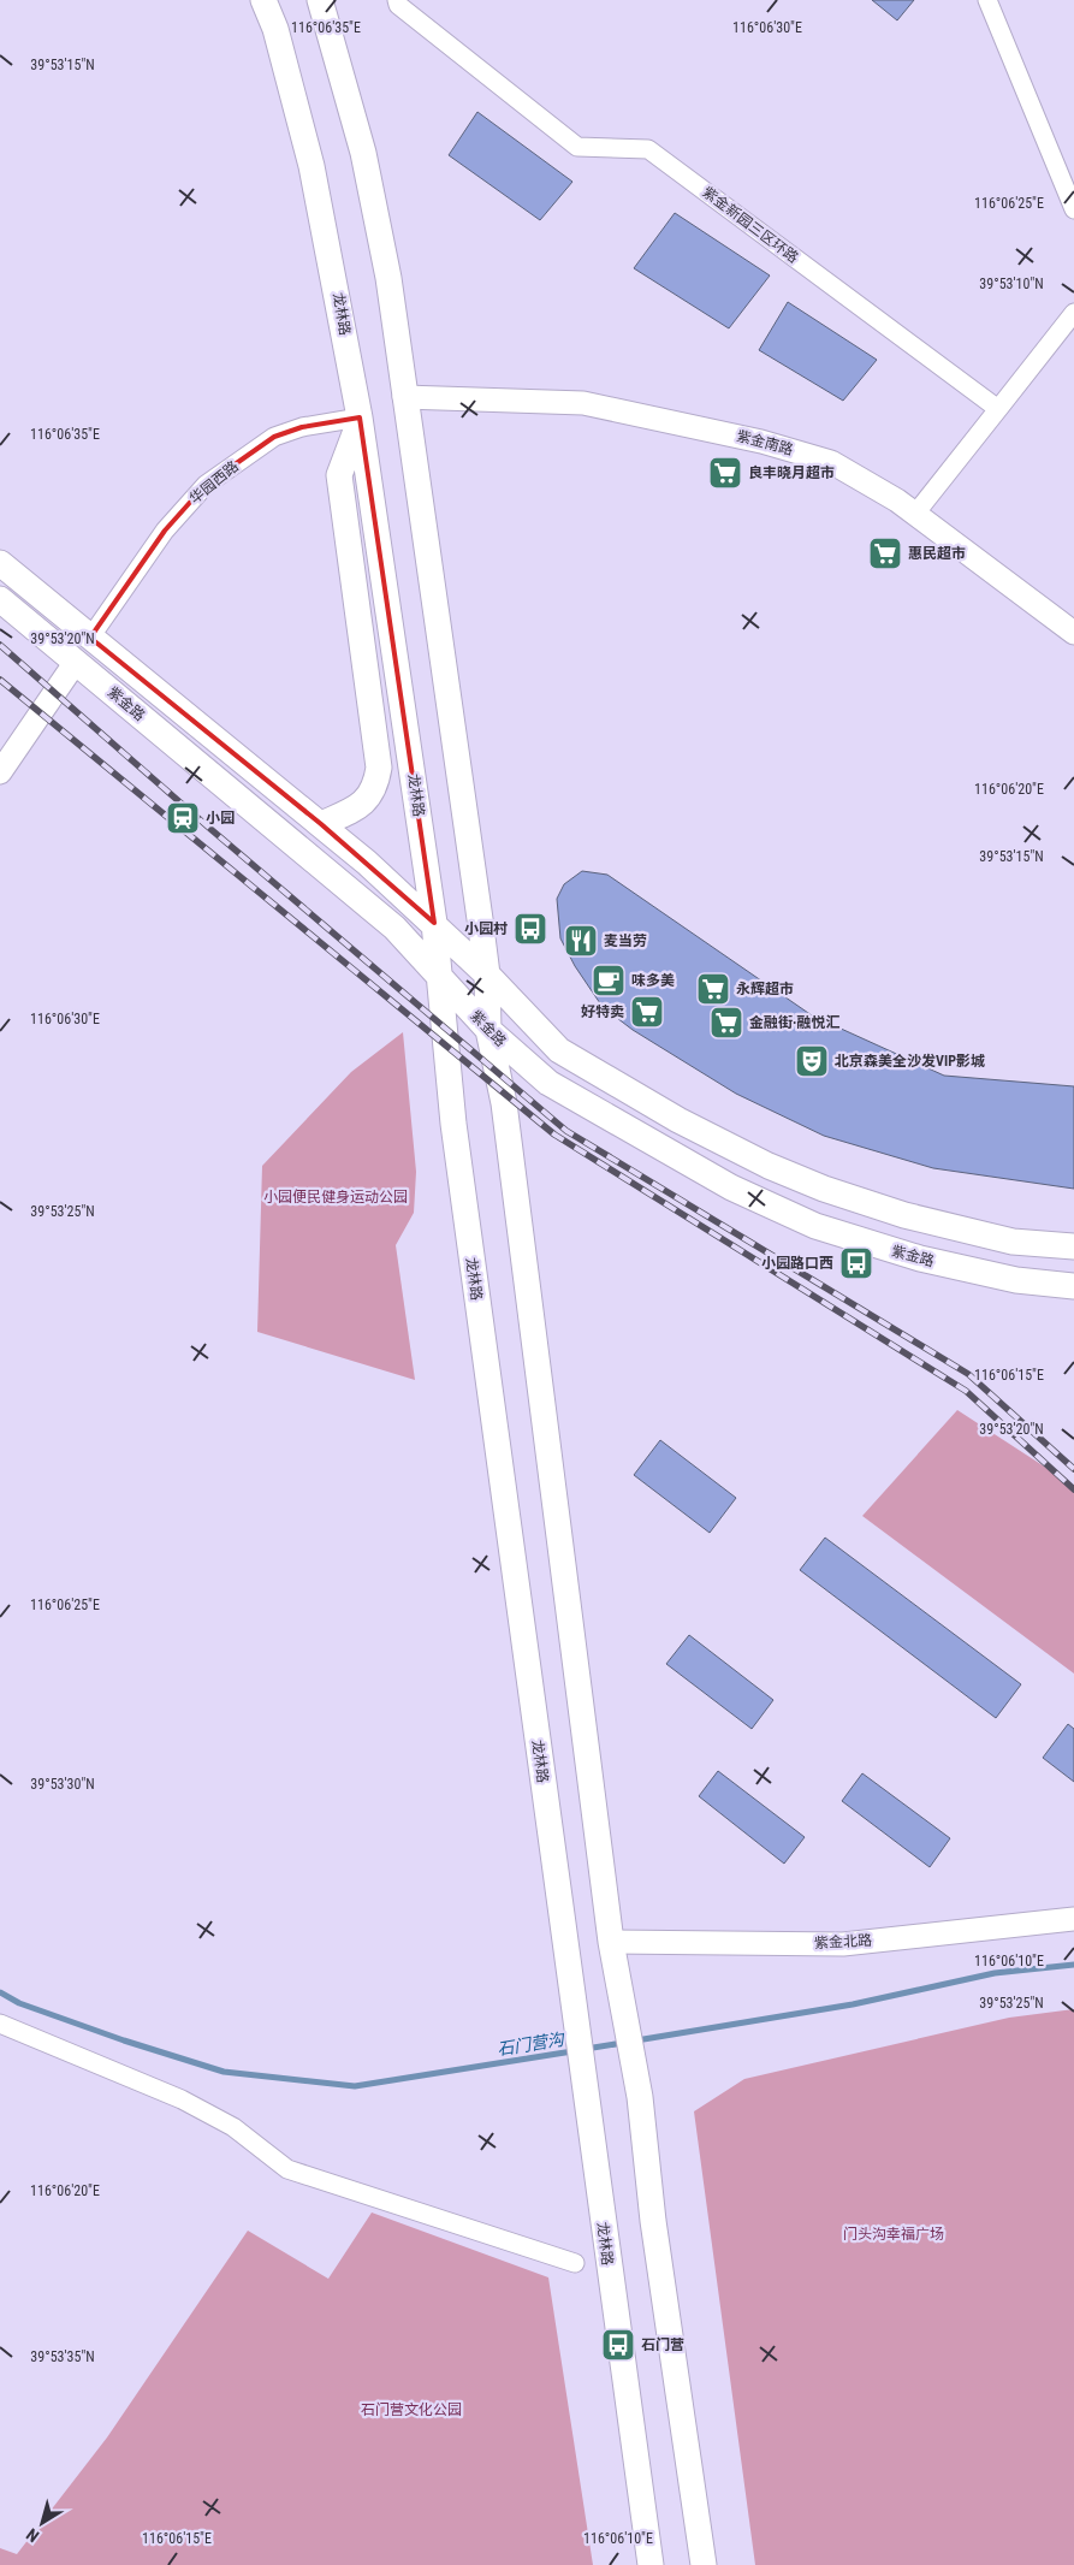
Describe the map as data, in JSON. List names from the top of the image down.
{
  "streets": {
    "main road": ["龙林路", "紫金路"],
    "street": [
      "紫金新园三区环路",
      "紫金南路",
      "华园西路",
      "紫金北路"
    ]
  },
  "crossings": [
    ["龙林路", "华园西路"],
    ["龙林路", "紫金路"],
    ["华园西路", "紫金路"]
  ],
  "water": ["石门营沟"],
  "parks": ["小园便民健身运动公园", "门头沟幸福广场", "石门营文化公园"],
  "places": {
    "supermarket": [
      "良丰晓月超市",
      "惠民超市",
      "永辉超市",
      "好特卖",
      "金融街·融悦汇"
    ],
    "station": ["小园"],
    "bus stop": ["小园村", "小园路口西", "石门营"],
    "restaurant": ["麦当劳"],
    "cafe": ["味多美"],
    "theatre": ["北京森美全沙发VIP影城"]
  },
  "north": "bottom left",
  "coordinates": [
    "116°06'35\"E",
    "116°06'30\"E",
    "39°53'15\"N",
    "116°06'25\"E",
    "39°53'10\"N",
    "39°53'20\"N",
    "116°06'20\"E",
    "39°53'25\"N",
    "116°06'15\"E",
    "39°53'30\"N",
    "116°06'10\"E",
    "39°53'35\"N"
  ]
}
